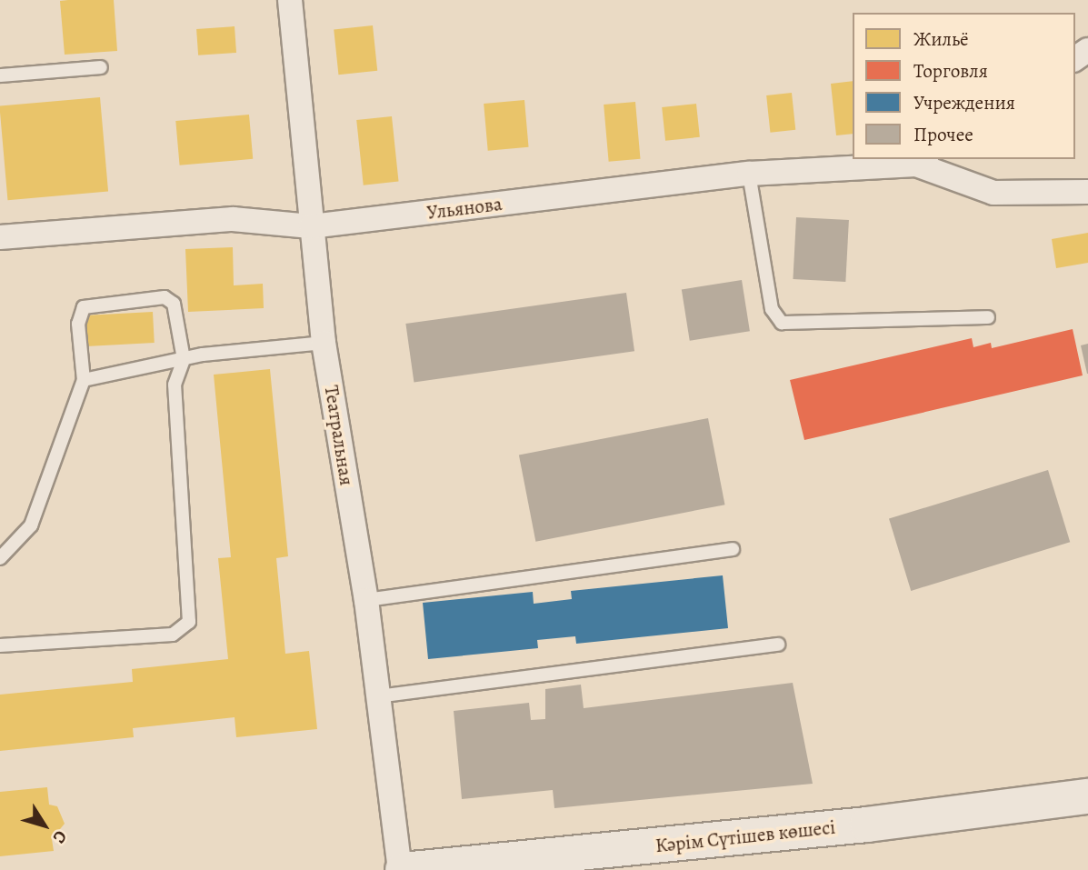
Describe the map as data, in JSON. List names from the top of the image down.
{
  "streets": {
    "main road": ["Кәрім Сүтішев көшесі"],
    "street": ["Ульянова", "Театральная"]
  },
  "crossings": [
    ["Ульянова", "Театральная"],
    ["Театральная", "Кәрім Сүтішев көшесі"]
  ],
  "legend": [
    "Жильё",
    "Торговля",
    "Учреждения",
    "Прочее"
  ],
  "north": "bottom right"
}
